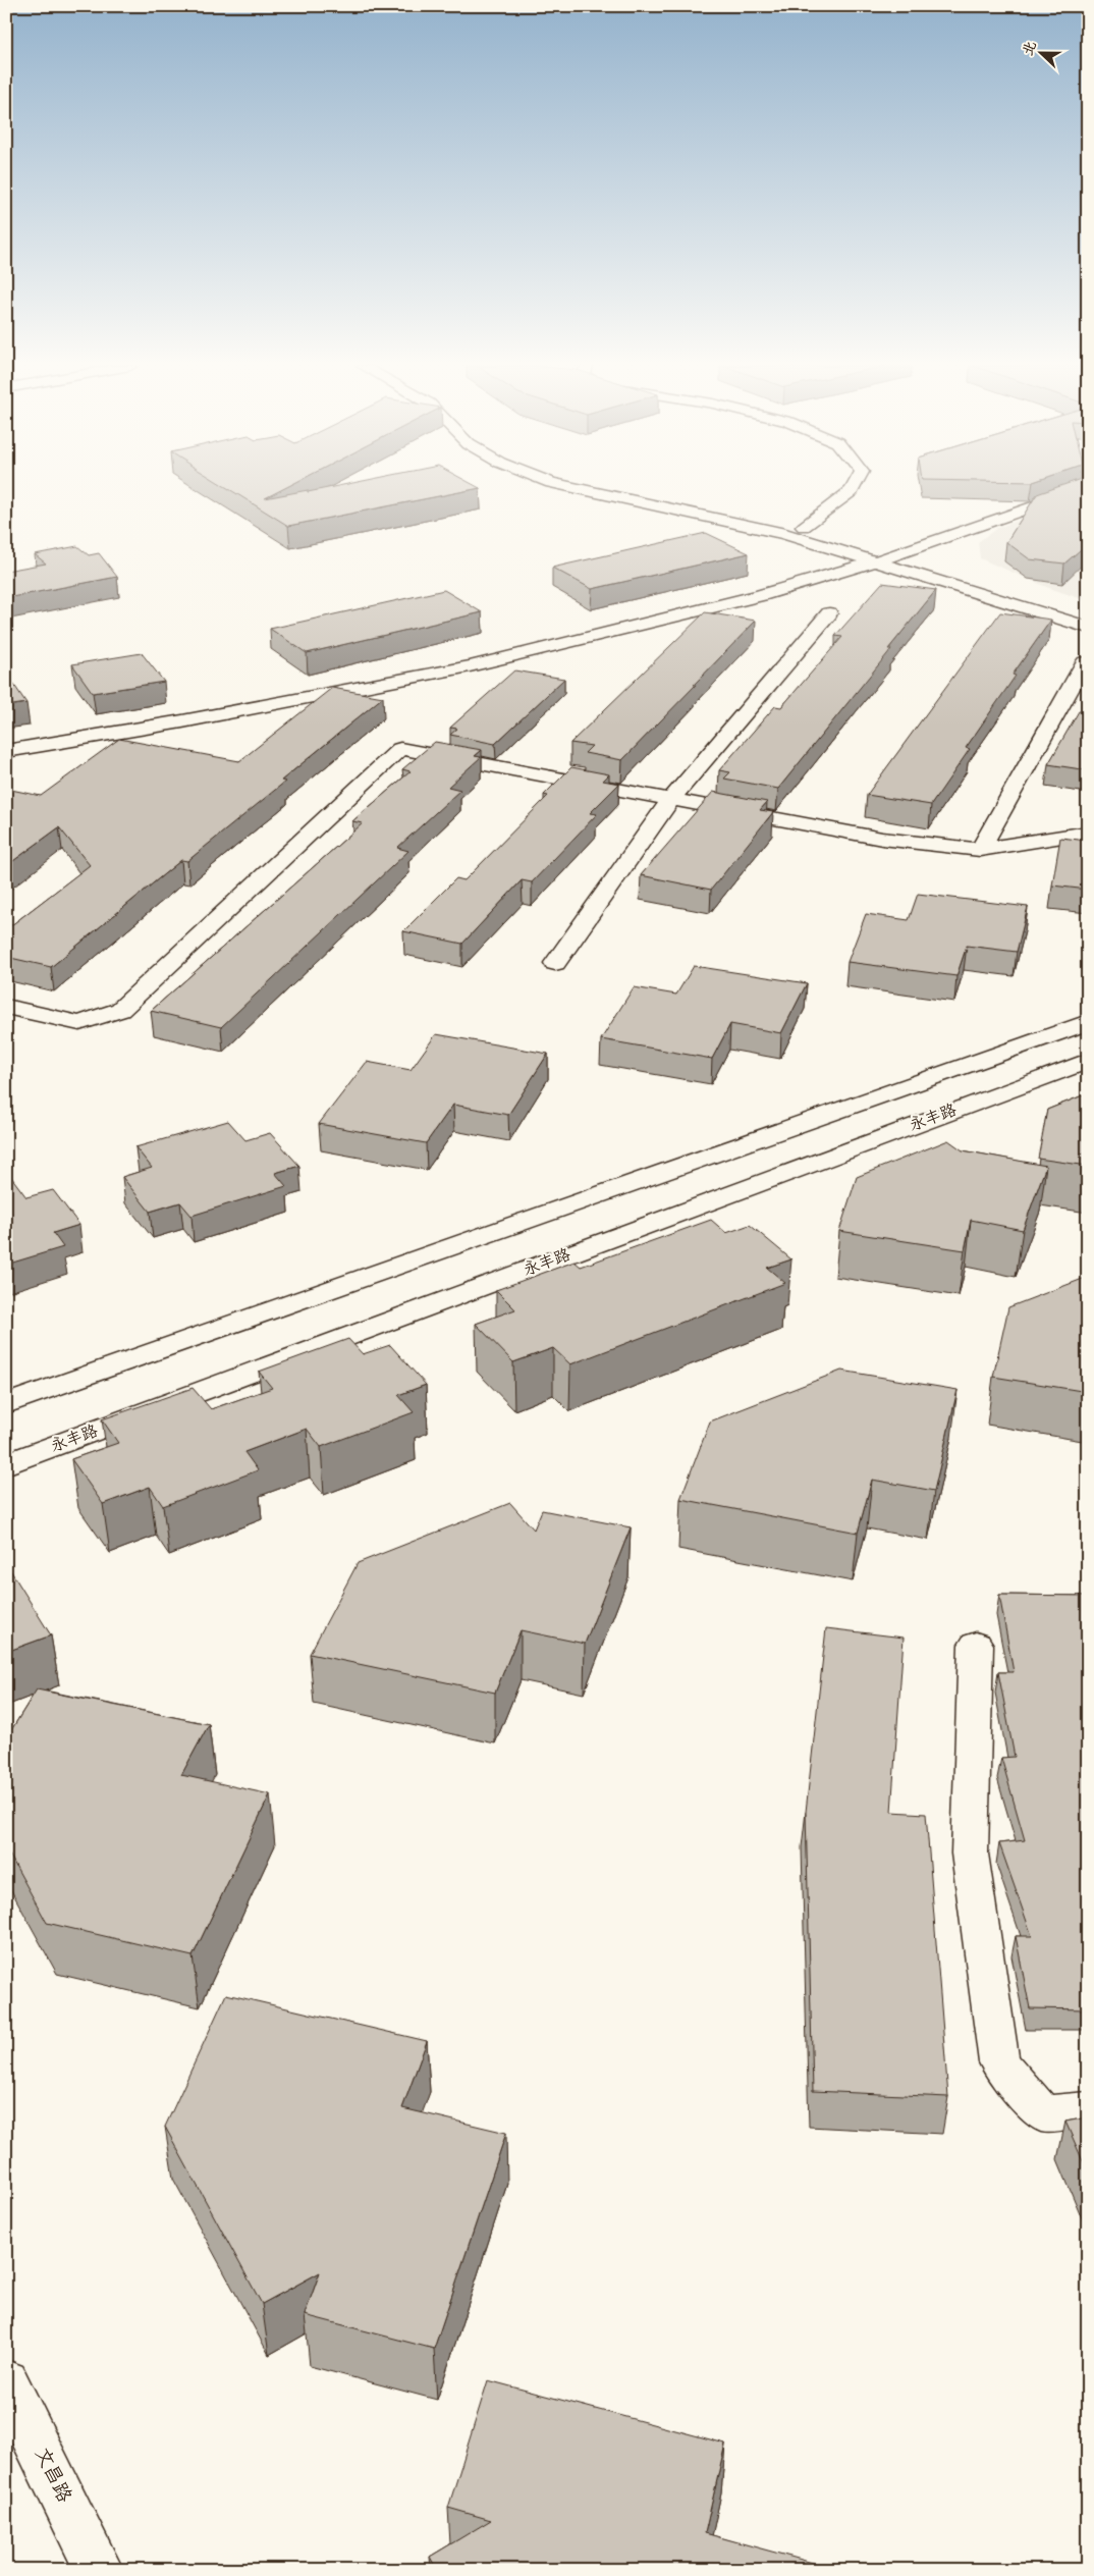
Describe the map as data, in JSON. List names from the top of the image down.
{
  "streets": {
    "street": ["永丰路", "文昌路"]
  },
  "north": "left"
}
